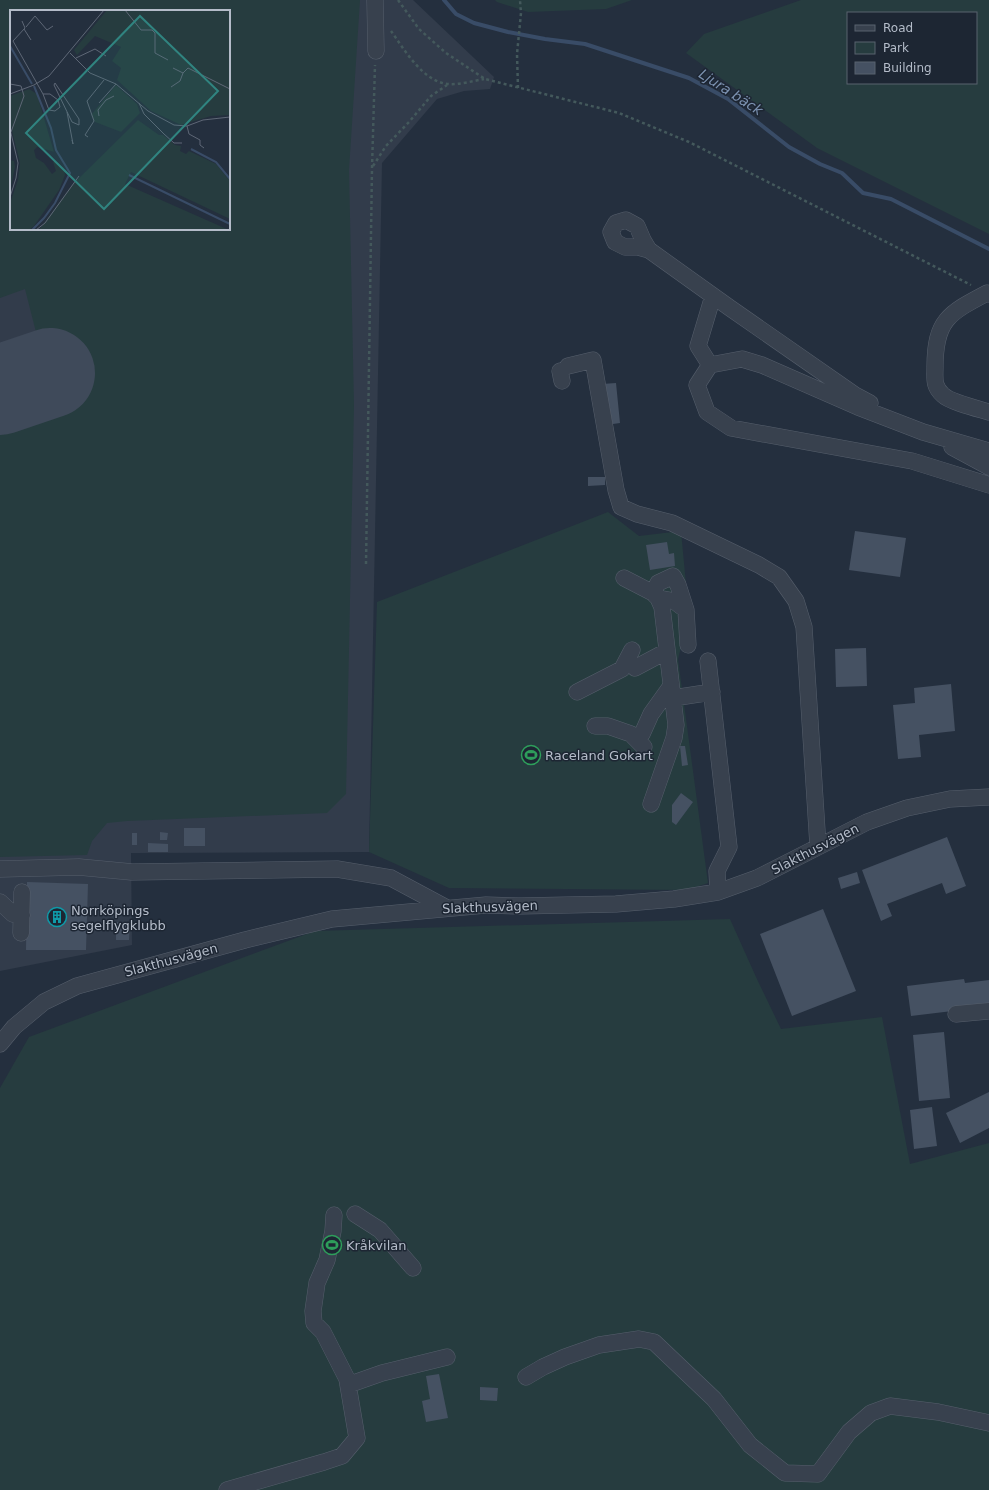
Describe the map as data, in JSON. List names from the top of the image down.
{
  "streets": {
    "street": ["Slakthusvägen"]
  },
  "water": ["Ljura bäck"],
  "places": {
    "sports": ["Raceland Gokart", "Kråkvilan"],
    "building": ["Norrköpings segelflygklubb"]
  },
  "legend": ["Road", "Park", "Building"]
}
